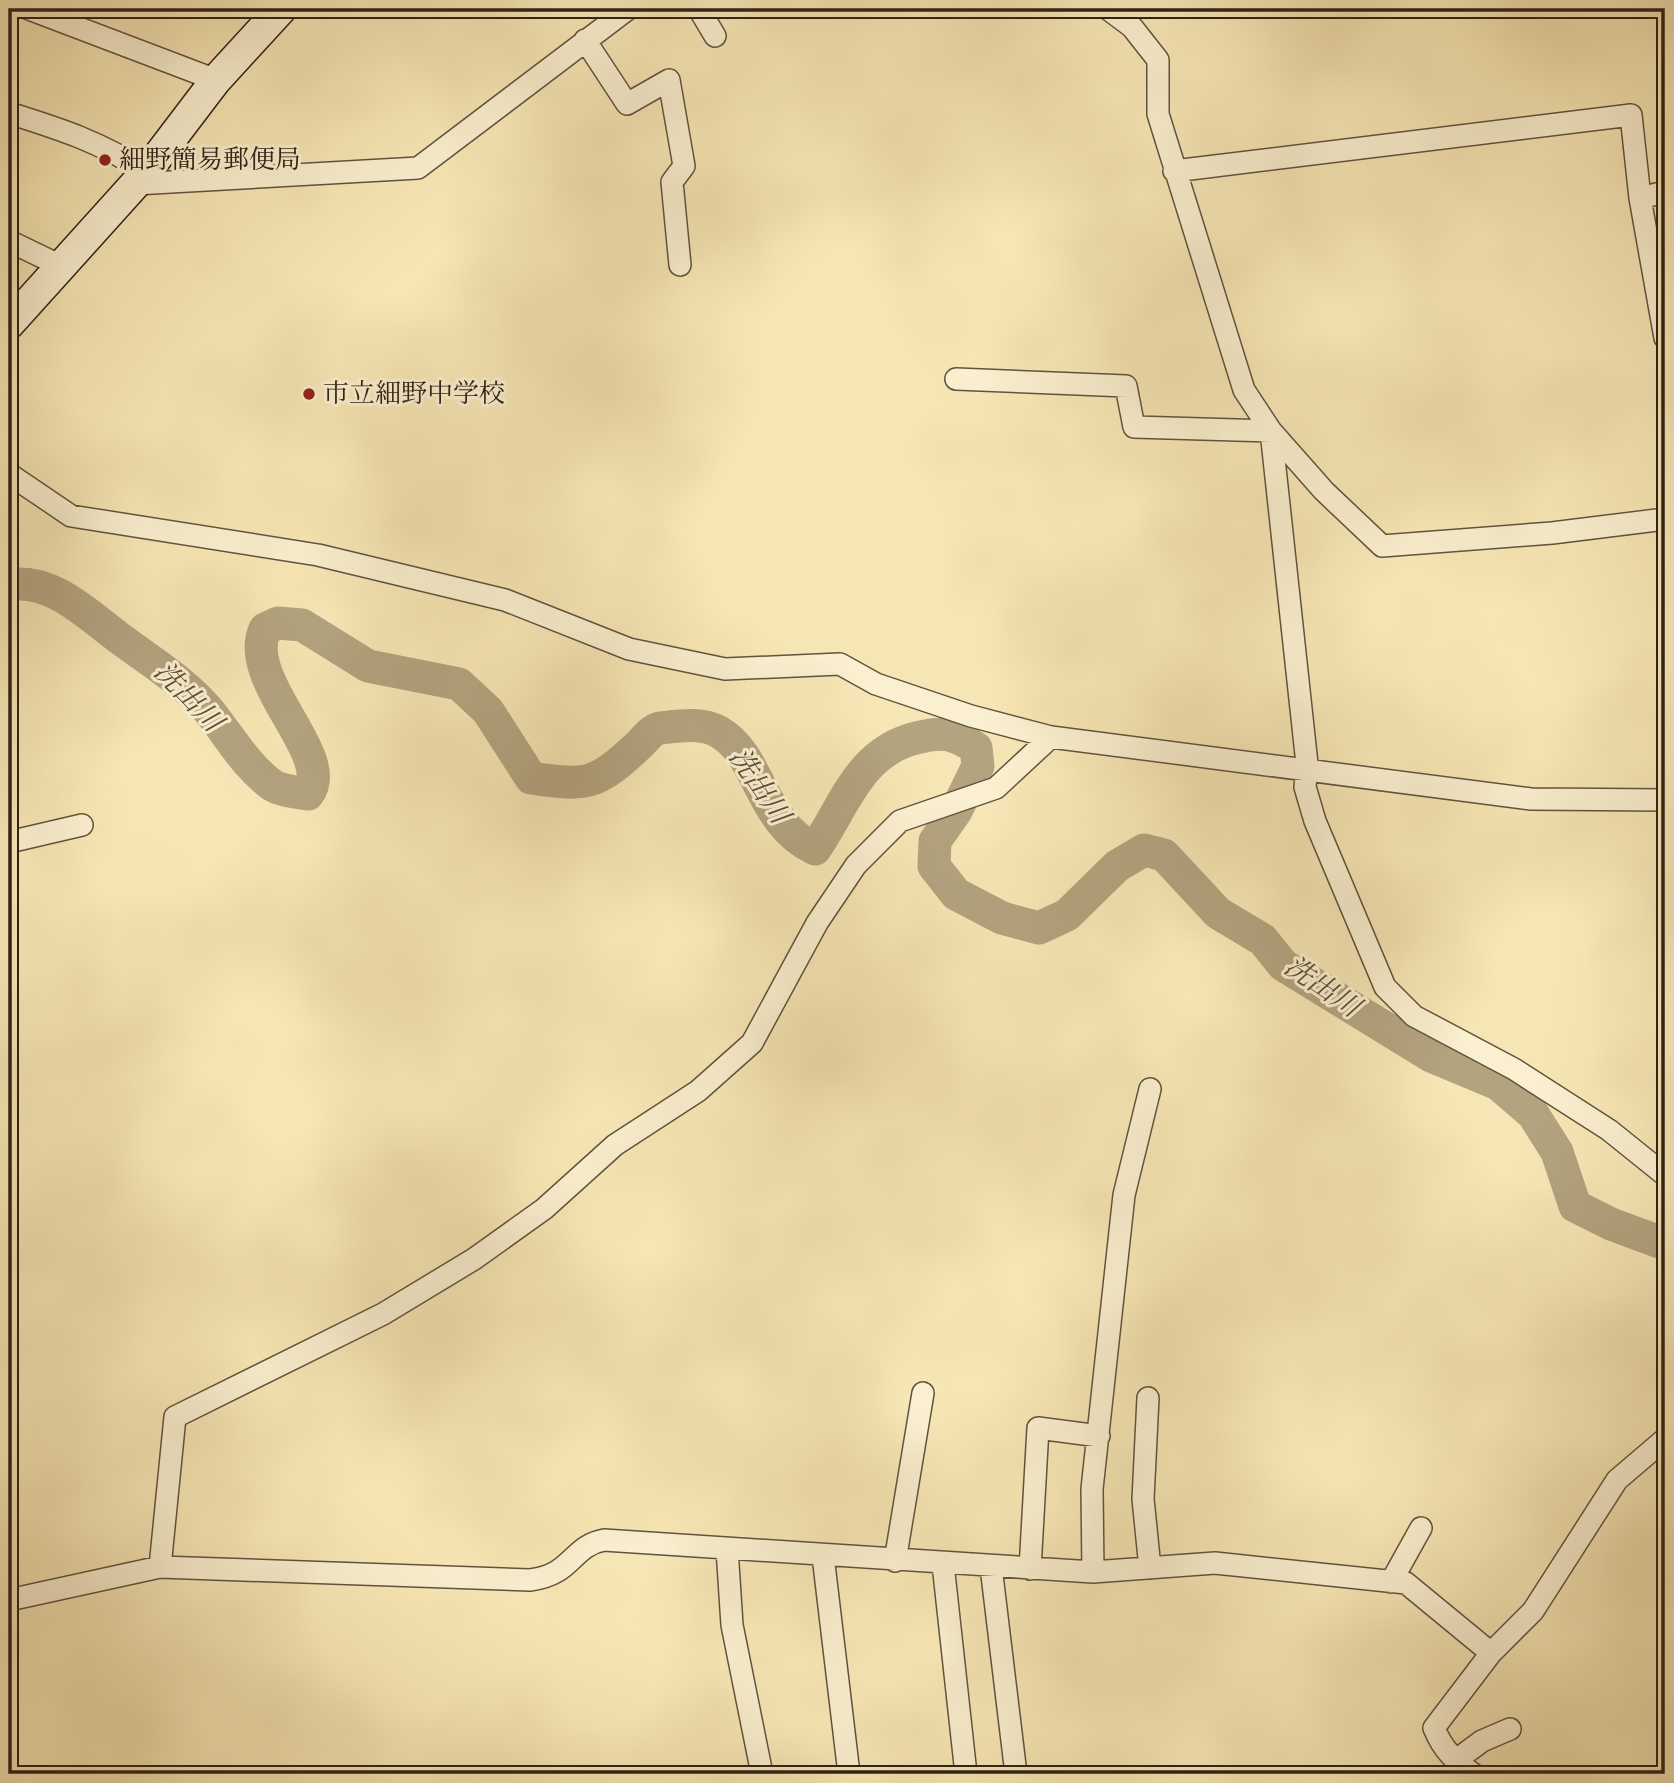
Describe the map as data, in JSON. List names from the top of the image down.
{
  "water": ["洗出川"],
  "places": ["細野簡易郵便局", "市立細野中学校"]
}
